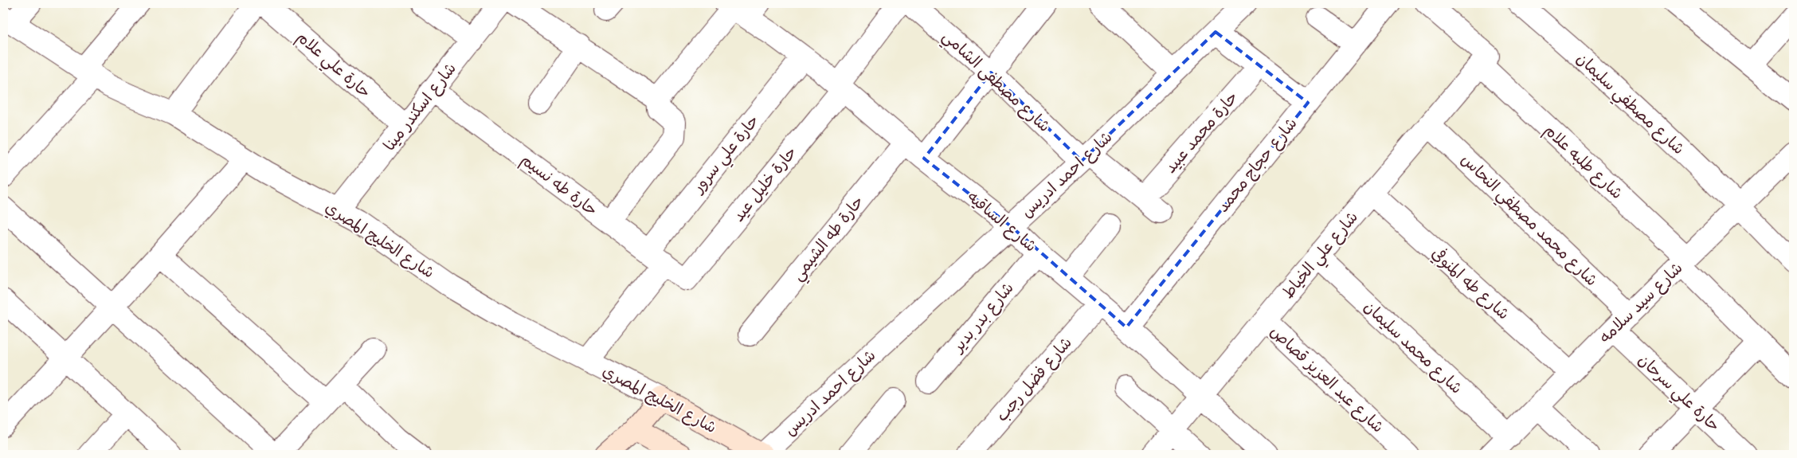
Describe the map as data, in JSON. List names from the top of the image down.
{
  "streets": {
    "main road": ["شارع الخليج المصري"],
    "street": [
      "حارة علي علام",
      "شارع مصطفى الشامي",
      "شارع مصطفي سليمان",
      "شارع اسكندر مينا",
      "حارة محمد عبيد",
      "حارة علي سرور",
      "شارع طلبه علام",
      "شارع حجاج محمد",
      "شارع احمد ادريس",
      "حارة خليل عيد",
      "حارة طه نسيم",
      "شارع محمد مصطفي النحاس",
      "شارع الساقيه",
      "حارة طه الشيمي",
      "شارع علي الخياط",
      "شارع طه المنوفي",
      "شارع سيد سلامه",
      "شارع بدر بدير",
      "شارع محمد سليمان",
      "شارع فضل رجب",
      "شارع عبد العزيز قصاص",
      "حارة علي سرحان"
    ]
  },
  "crossings": [
    ["حارة علي علام", "شارع اسكندر مينا"],
    ["شارع مصطفى الشامي", "حارة محمد عبيد"],
    ["شارع مصطفى الشامي", "شارع احمد ادريس"],
    ["شارع مصطفي سليمان", "شارع سيد سلامه"],
    ["شارع اسكندر مينا", "حارة طه نسيم"],
    ["شارع اسكندر مينا", "شارع الخليج المصري"],
    ["حارة علي سرور", "حارة طه نسيم"],
    ["حارة علي سرور", "شارع الساقيه"],
    ["حارة علي سرور", "شارع الخليج المصري"],
    ["شارع طلبه علام", "شارع علي الخياط"],
    ["شارع طلبه علام", "شارع سيد سلامه"],
    ["شارع حجاج محمد", "شارع الساقيه"],
    ["شارع احمد ادريس", "شارع الساقيه"],
    ["شارع احمد ادريس", "شارع الخليج المصري"],
    ["حارة خليل عيد", "حارة طه نسيم"],
    ["حارة خليل عيد", "شارع الساقيه"],
    ["شارع محمد مصطفي النحاس", "شارع علي الخياط"],
    ["شارع محمد مصطفي النحاس", "شارع سيد سلامه"],
    ["شارع الساقيه", "حارة طه الشيمي"],
    ["شارع الساقيه", "شارع علي الخياط"],
    ["شارع الساقيه", "شارع بدر بدير"],
    ["شارع الساقيه", "شارع فضل رجب"],
    ["شارع علي الخياط", "شارع طه المنوفي"],
    ["شارع علي الخياط", "شارع محمد سليمان"],
    ["شارع علي الخياط", "شارع عبد العزيز قصاص"],
    ["شارع طه المنوفي", "شارع سيد سلامه"],
    ["شارع سيد سلامه", "شارع محمد سليمان"],
    ["شارع سيد سلامه", "حارة علي سرحان"]
  ]
}
